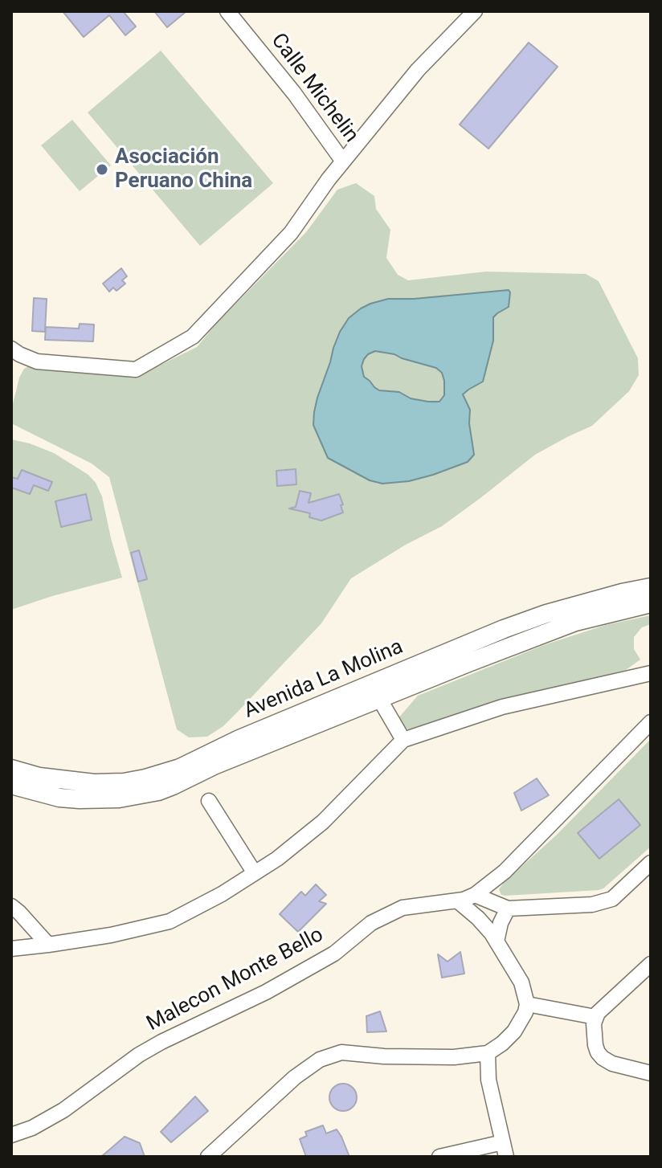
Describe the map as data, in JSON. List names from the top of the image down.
{
  "streets": {
    "main road": ["Avenida La Molina"],
    "street": ["Calle Michelin", "Malecon Monte Bello"]
  },
  "places": ["Asociación Peruano China"]
}
